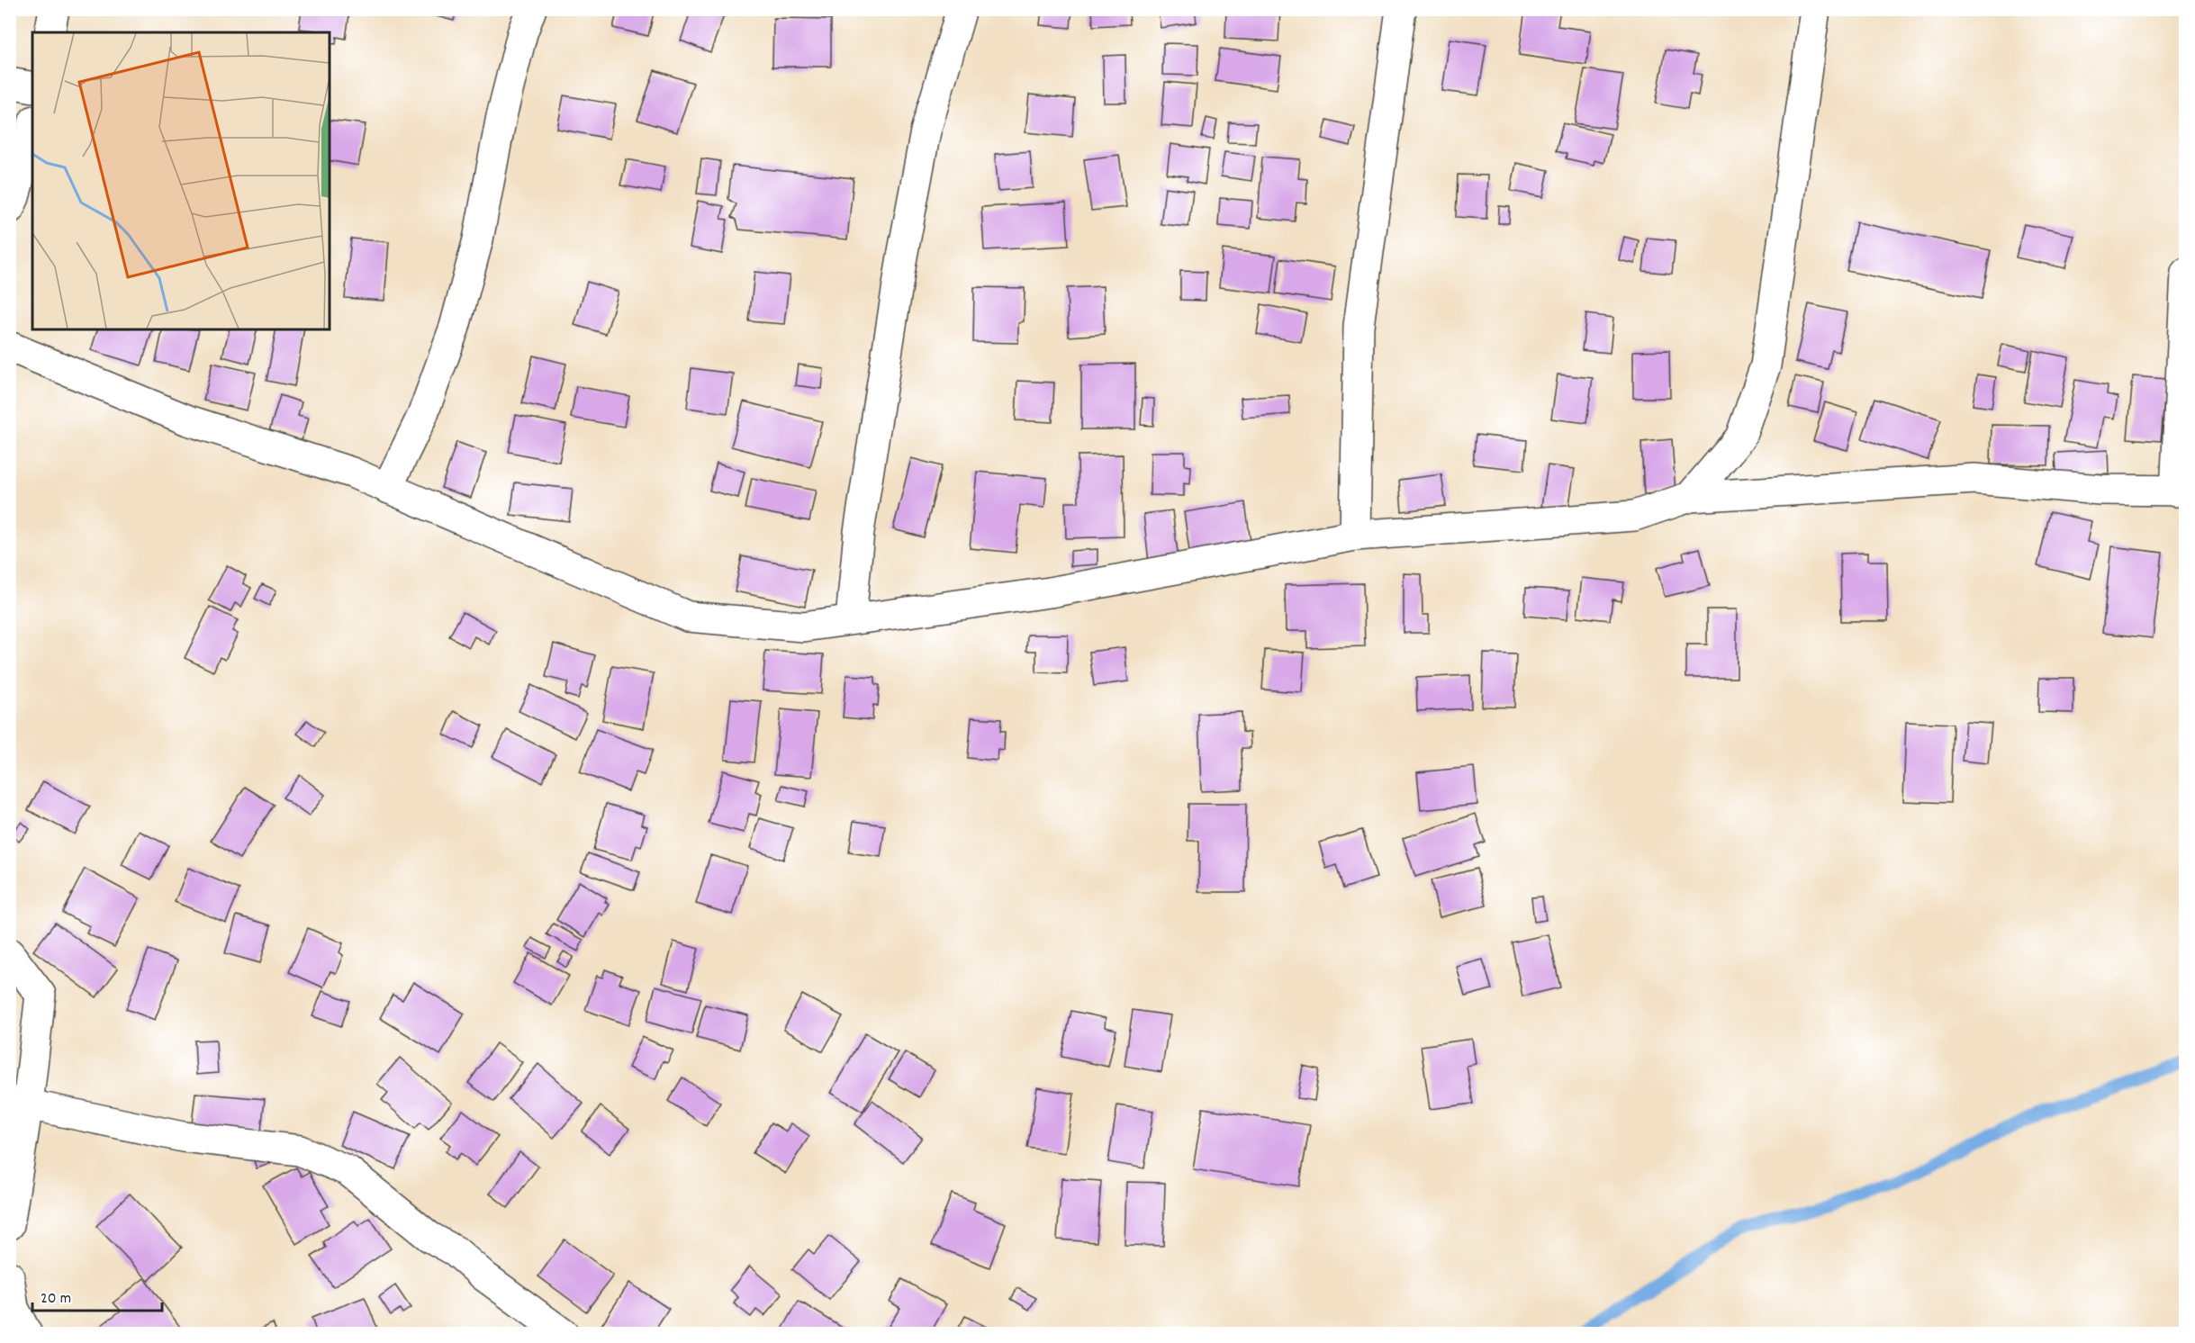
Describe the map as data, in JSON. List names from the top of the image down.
{
  "scale_bar": "20 m"
}
